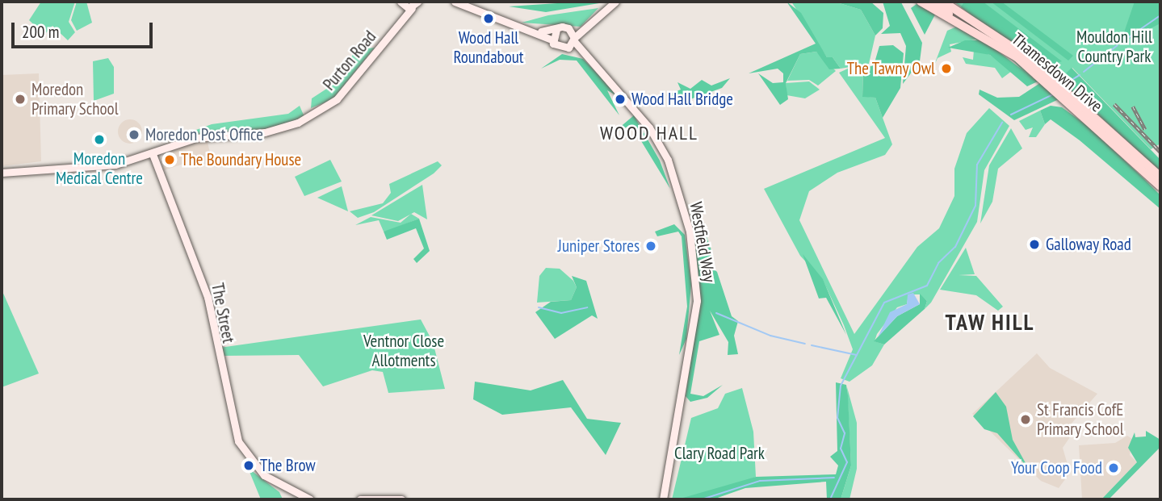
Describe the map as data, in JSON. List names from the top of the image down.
{
  "streets": {
    "main road": ["Thamesdown Drive"],
    "street": ["Purton Road", "Westfield Way", "The Street"]
  },
  "crossings": [
    ["Purton Road", "The Street"]
  ],
  "districts": ["WOOD HALL", "TAW HILL"],
  "parks": ["Mouldon Hill Country Park", "Ventnor Close Allotments", "Clary Road Park"],
  "places": [
    "Wood Hall Roundabout",
    "The Tawny Owl",
    "Moredon Primary School",
    "Wood Hall Bridge",
    "Moredon Post Office",
    "Moredon Medical Centre",
    "The Boundary House",
    "Galloway Road",
    "Juniper Stores",
    "St Francis CofE Primary School",
    "The Brow",
    "Your Coop Food"
  ],
  "scale_bar": "200 m"
}
